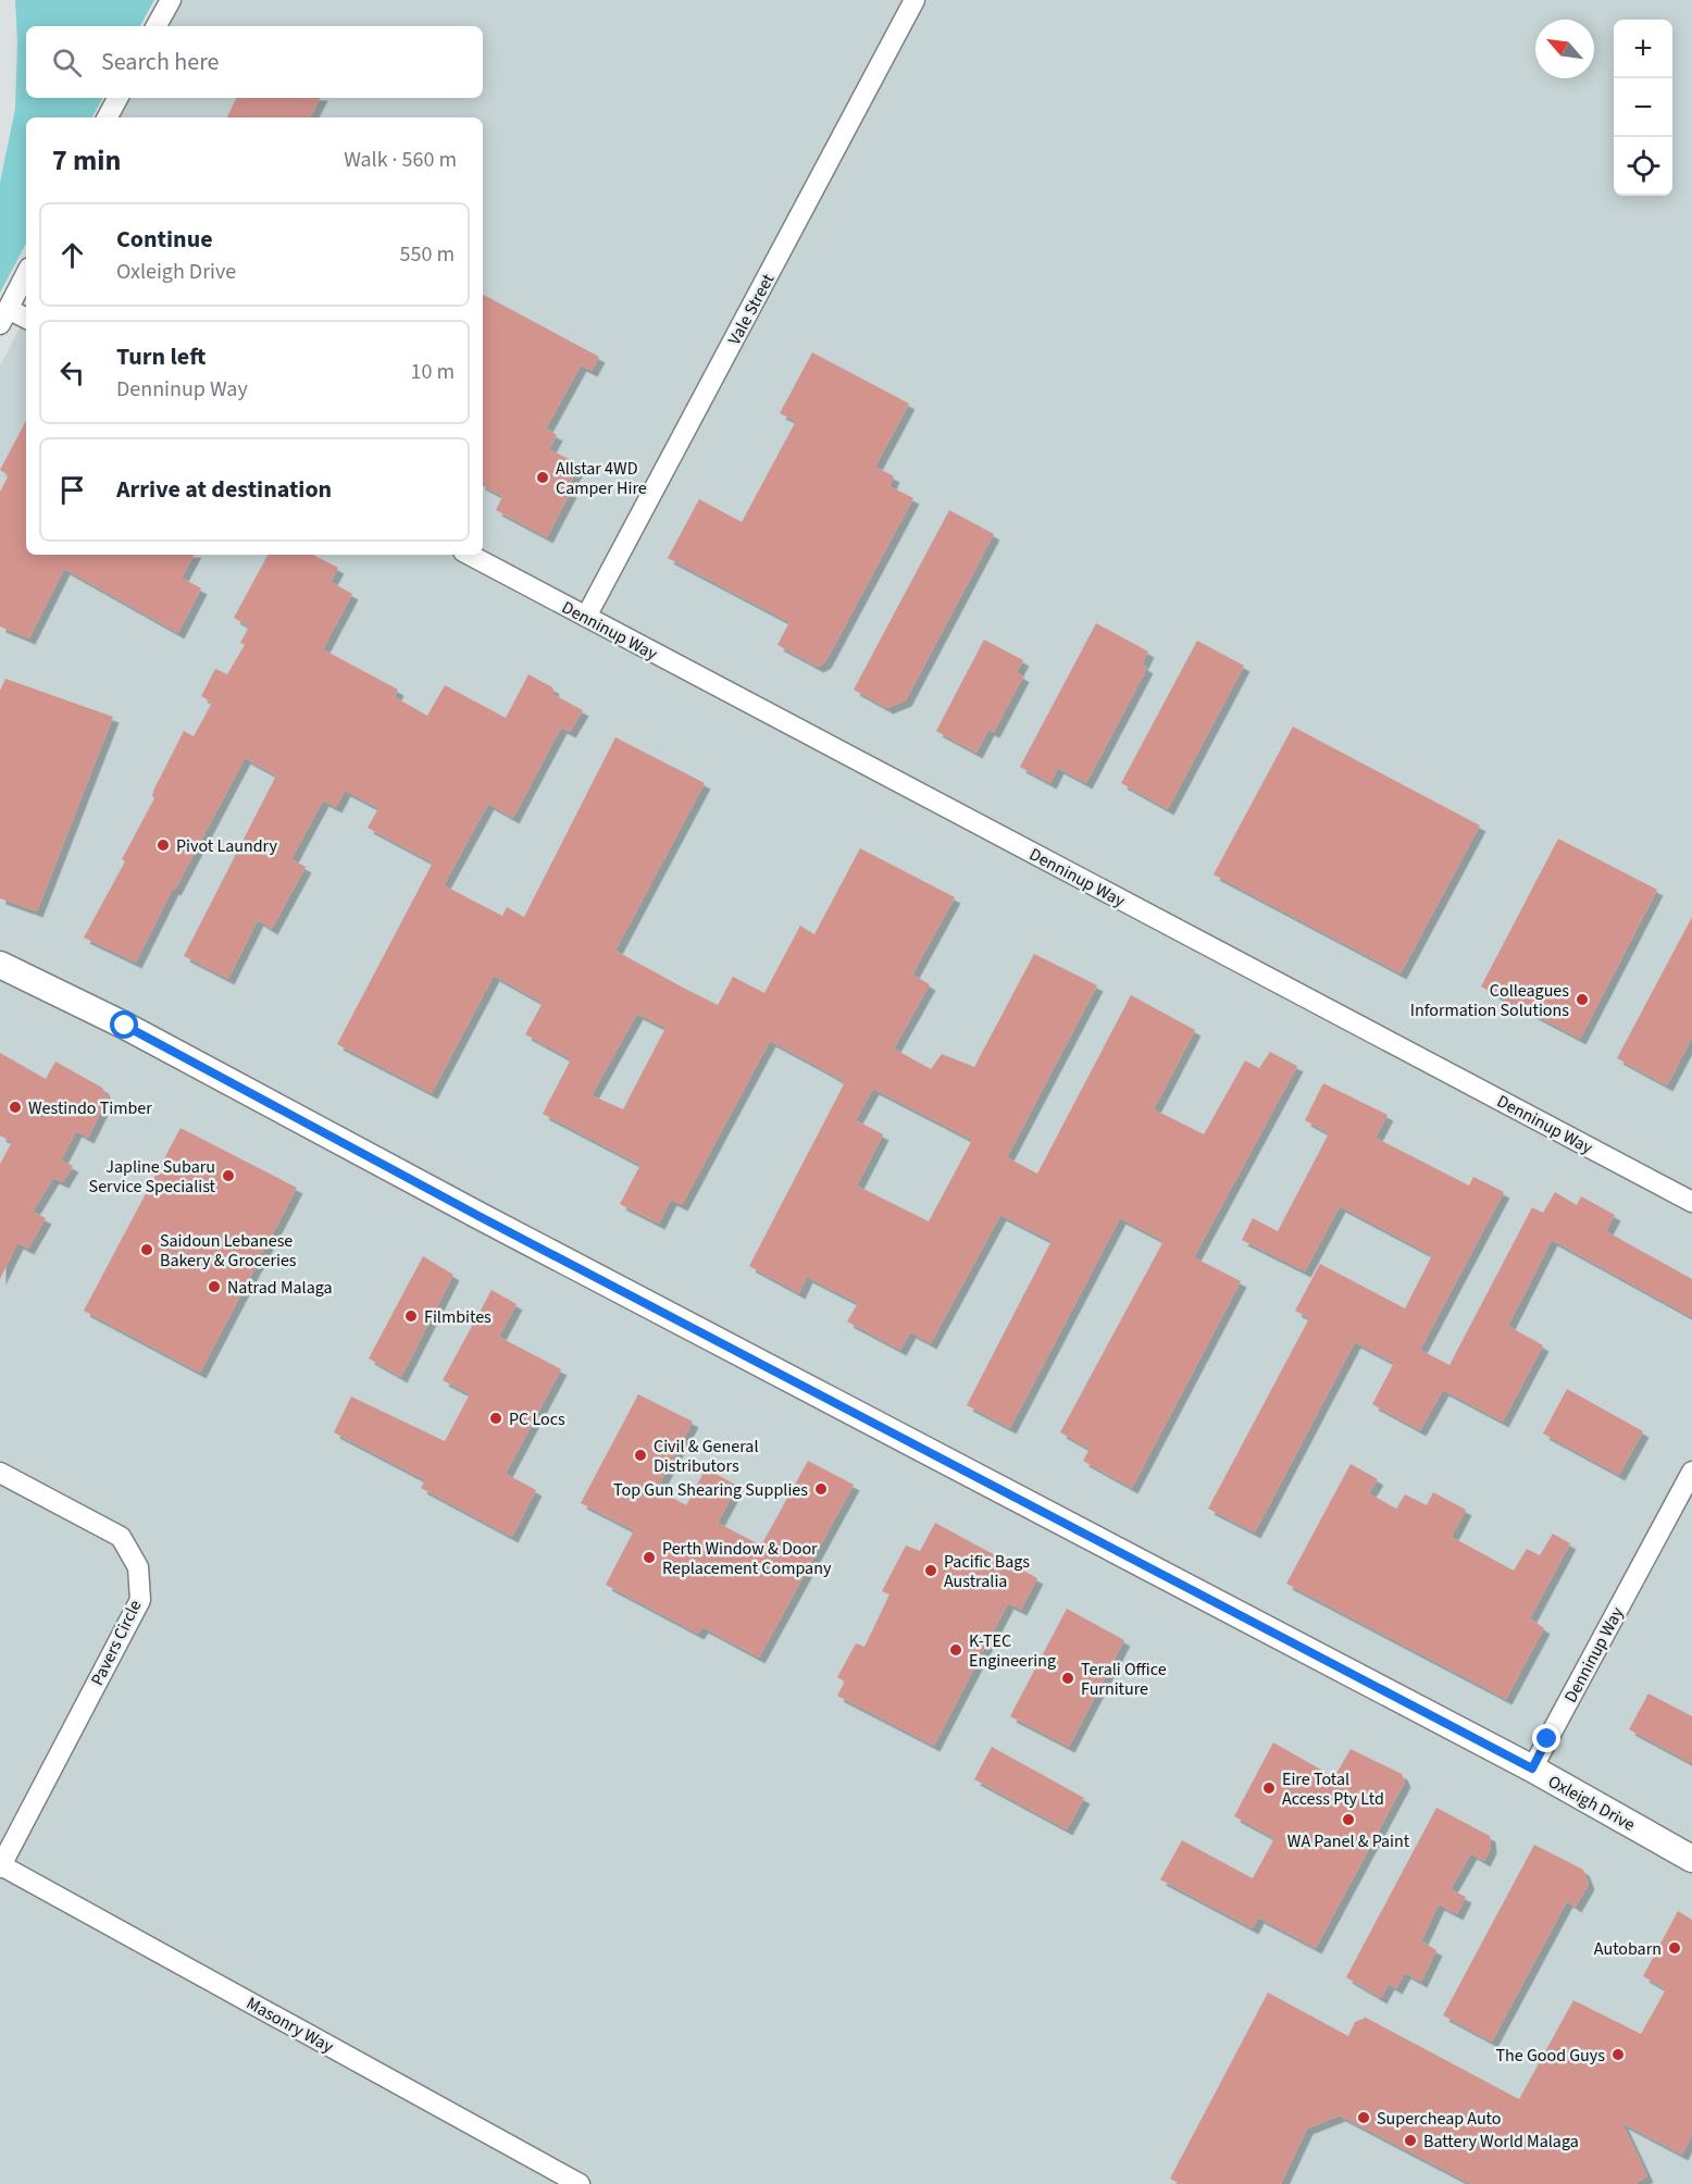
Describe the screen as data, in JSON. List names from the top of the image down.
{
  "streets": {
    "street": [
      "Vale Street",
      "Denninup Way",
      "Pavers Circle",
      "Oxleigh Drive",
      "Masonry Way"
    ]
  },
  "crossings": [
    ["Vale Street", "Denninup Way"],
    ["Denninup Way", "Oxleigh Drive"],
    ["Pavers Circle", "Masonry Way"]
  ],
  "places": [
    "Allstar 4WD Camper Hire",
    "Pivot Laundry",
    "Colleagues Information Solutions",
    "Westindo Timber",
    "Japline Subaru Service Specialist",
    "Saidoun Lebanese Bakery & Groceries",
    "Natrad Malaga",
    "Filmbites",
    "PC Locs",
    "Civil & General Distributors",
    "Top Gun Shearing Supplies",
    "Perth Window & Door Replacement Company",
    "Pacific Bags Australia",
    "K-TEC Engineering",
    "Terali Office Furniture",
    "Eire Total Access Pty Ltd",
    "WA Panel & Paint",
    "Autobarn",
    "The Good Guys",
    "Supercheap Auto",
    "Battery World Malaga"
  ],
  "north": "top left",
  "page": {
    "map_buttons": ["+", "−"],
    "search": "Search here",
    "heading": ["7 min", "Walk · 560 m"],
    "list": [
      ["Continue", "Oxleigh Drive", "550 m"],
      ["Turn left", "Denninup Way", "10 m"],
      "Arrive at destination"
    ]
  }
}
